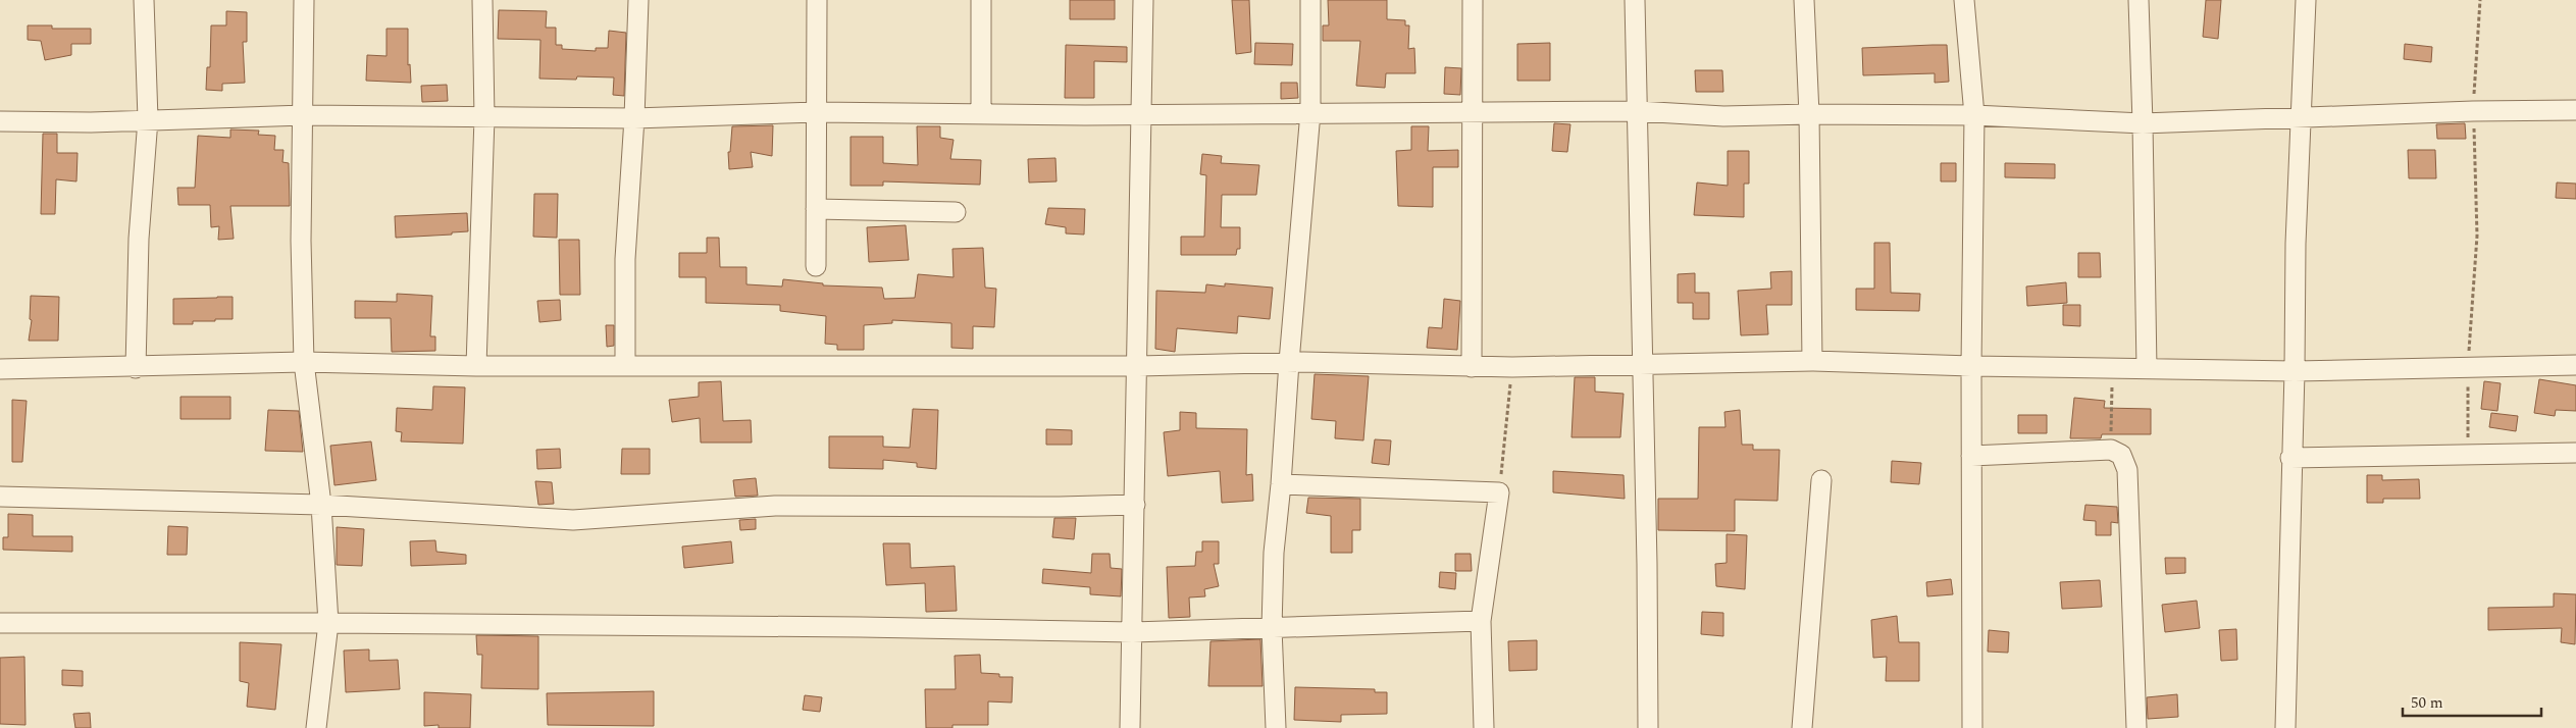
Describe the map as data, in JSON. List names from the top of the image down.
{
  "scale_bar": "50 m"
}
